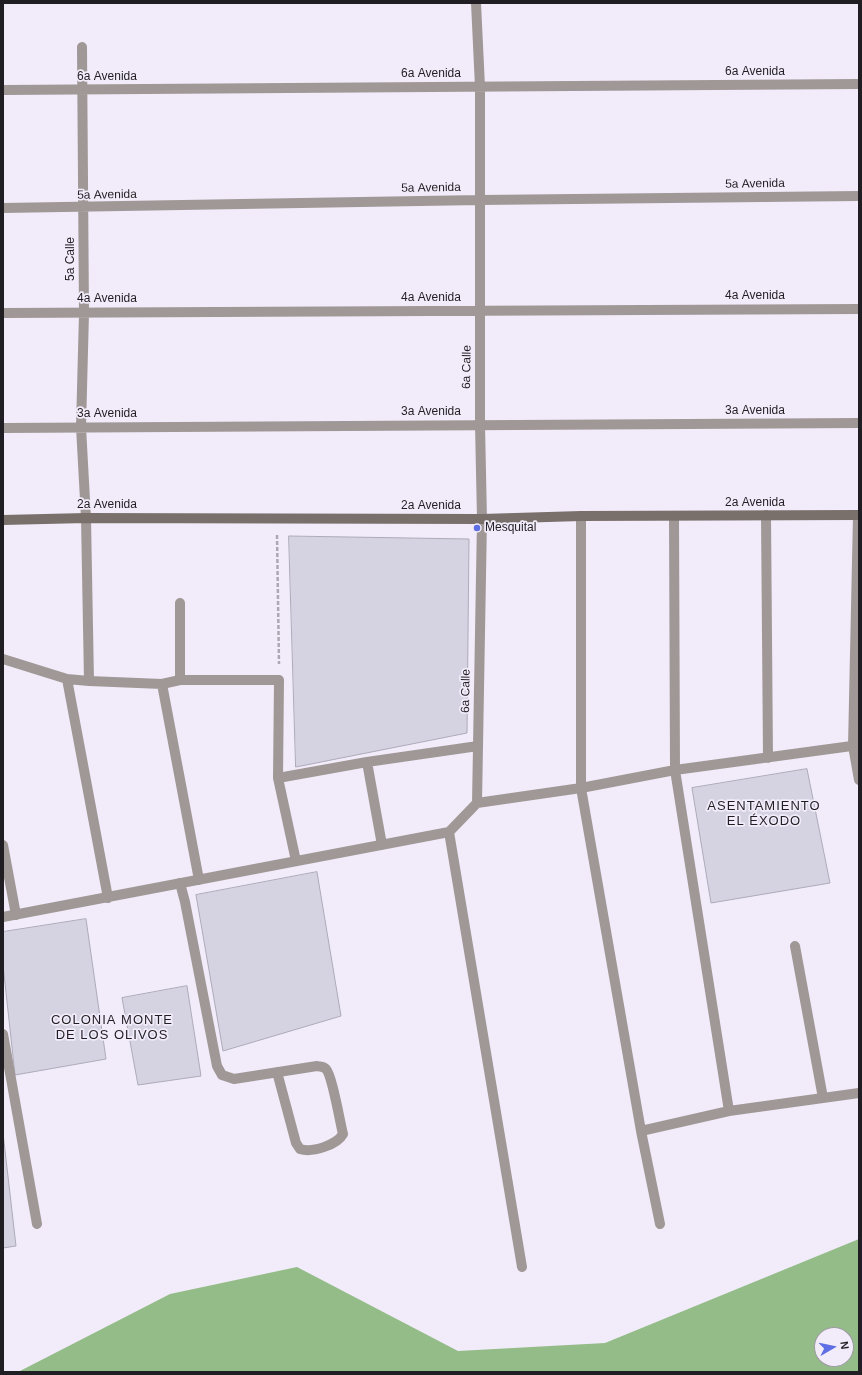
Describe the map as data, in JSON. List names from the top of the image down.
{
  "streets": {
    "main road": ["2a Avenida"],
    "street": [
      "6a Avenida",
      "5a Avenida",
      "5a Calle",
      "4a Avenida",
      "6a Calle",
      "3a Avenida"
    ]
  },
  "crossings": [
    ["6a Avenida", "5a Calle"],
    ["6a Avenida", "6a Calle"],
    ["5a Avenida", "5a Calle"],
    ["5a Avenida", "6a Calle"],
    ["5a Calle", "4a Avenida"],
    ["5a Calle", "3a Avenida"],
    ["5a Calle", "2a Avenida"],
    ["4a Avenida", "6a Calle"],
    ["6a Calle", "3a Avenida"],
    ["6a Calle", "2a Avenida"]
  ],
  "districts": ["ASENTAMIENTO EL ÉXODO", "COLONIA MONTE DE LOS OLIVOS"],
  "places": ["Mesquital"],
  "north": "right"
}
